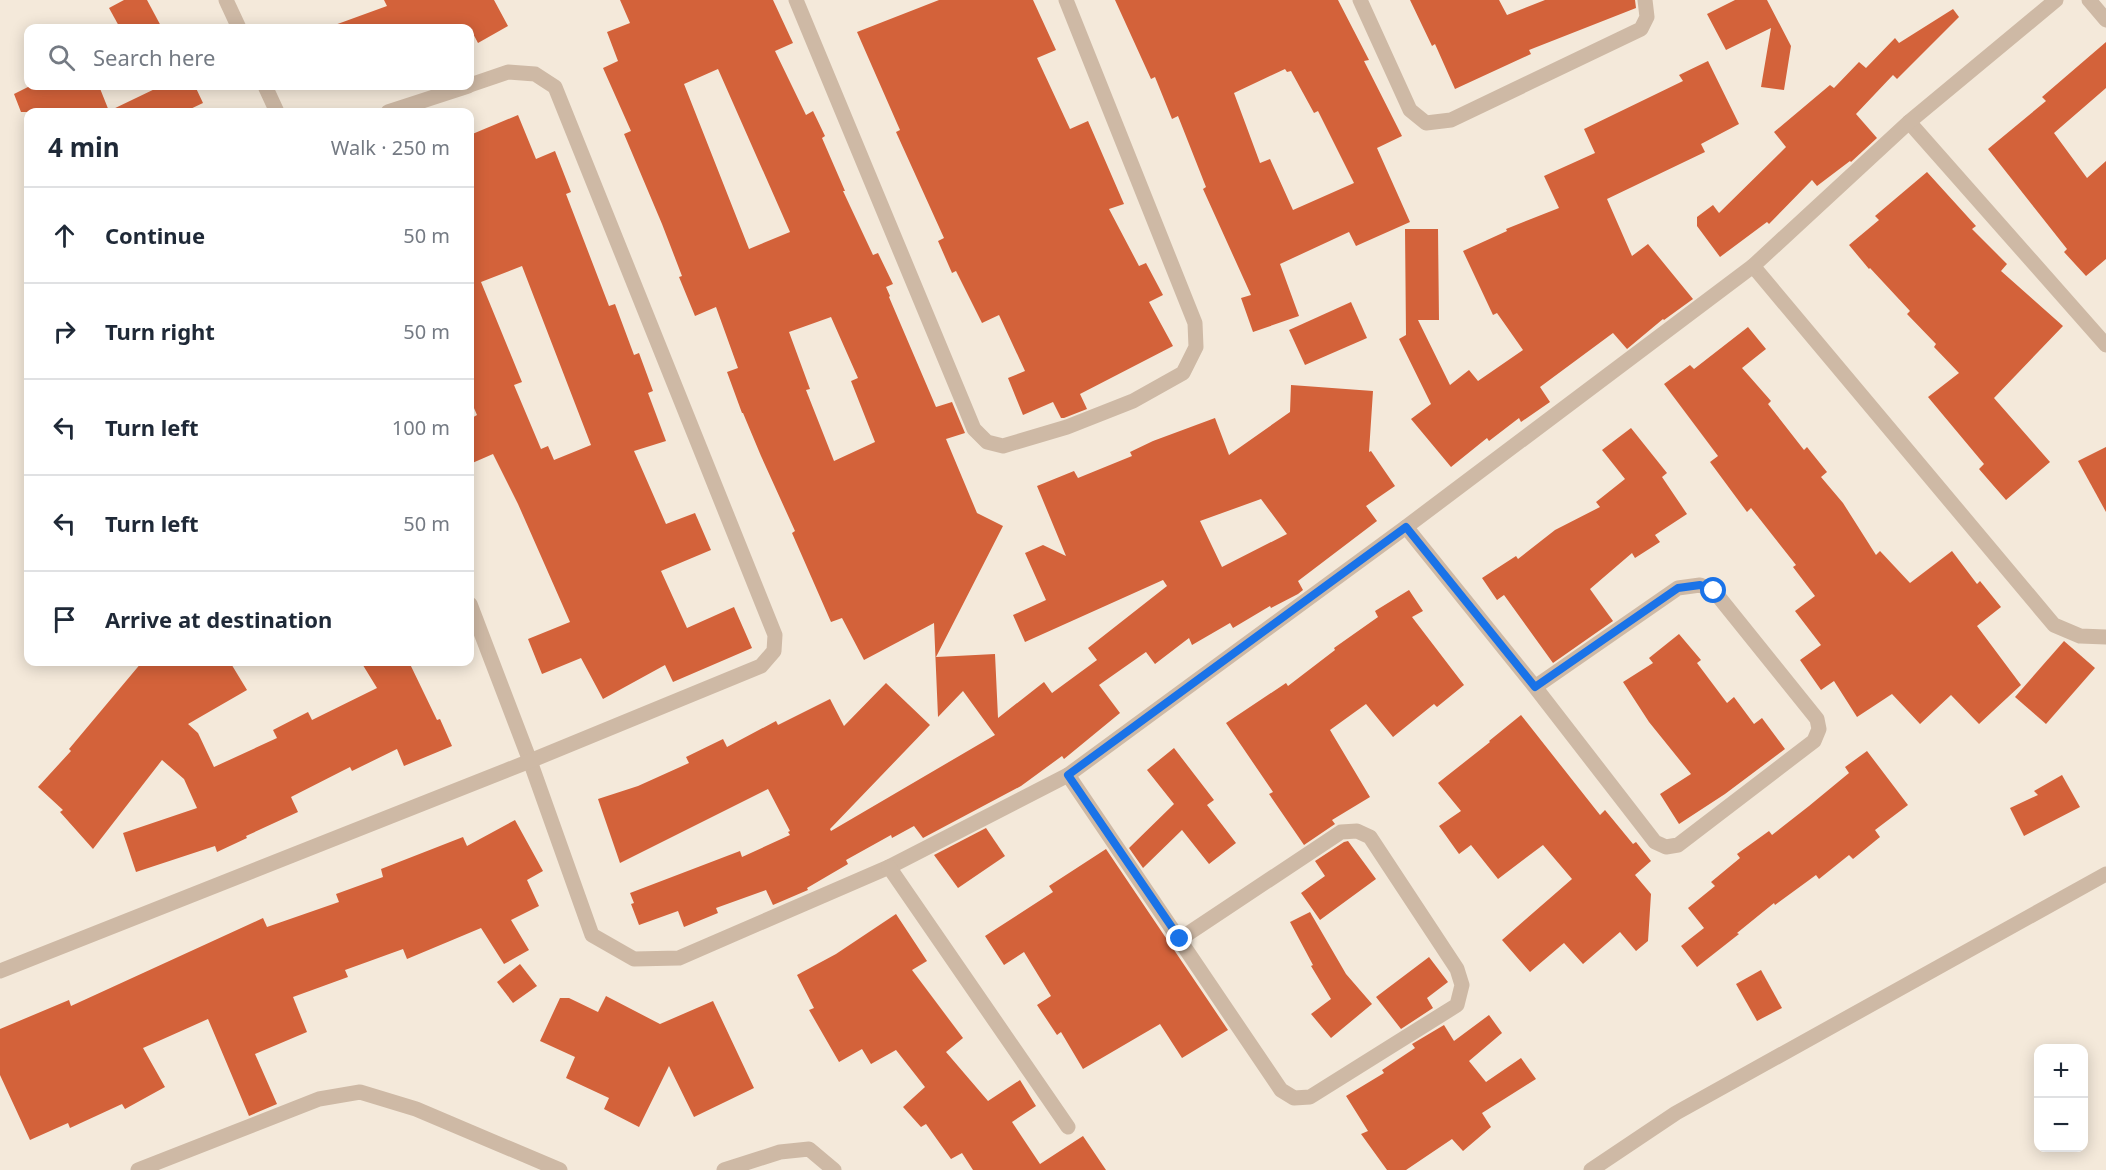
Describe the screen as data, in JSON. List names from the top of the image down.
{
  "page": {
    "search": "Search here",
    "heading": ["4 min", "Walk · 250 m"],
    "list": [
      ["Continue", "50 m"],
      ["Turn right", "50 m"],
      ["Turn left", "100 m"],
      ["Turn left", "50 m"],
      "Arrive at destination"
    ],
    "map_buttons": ["+", "−"]
  }
}
